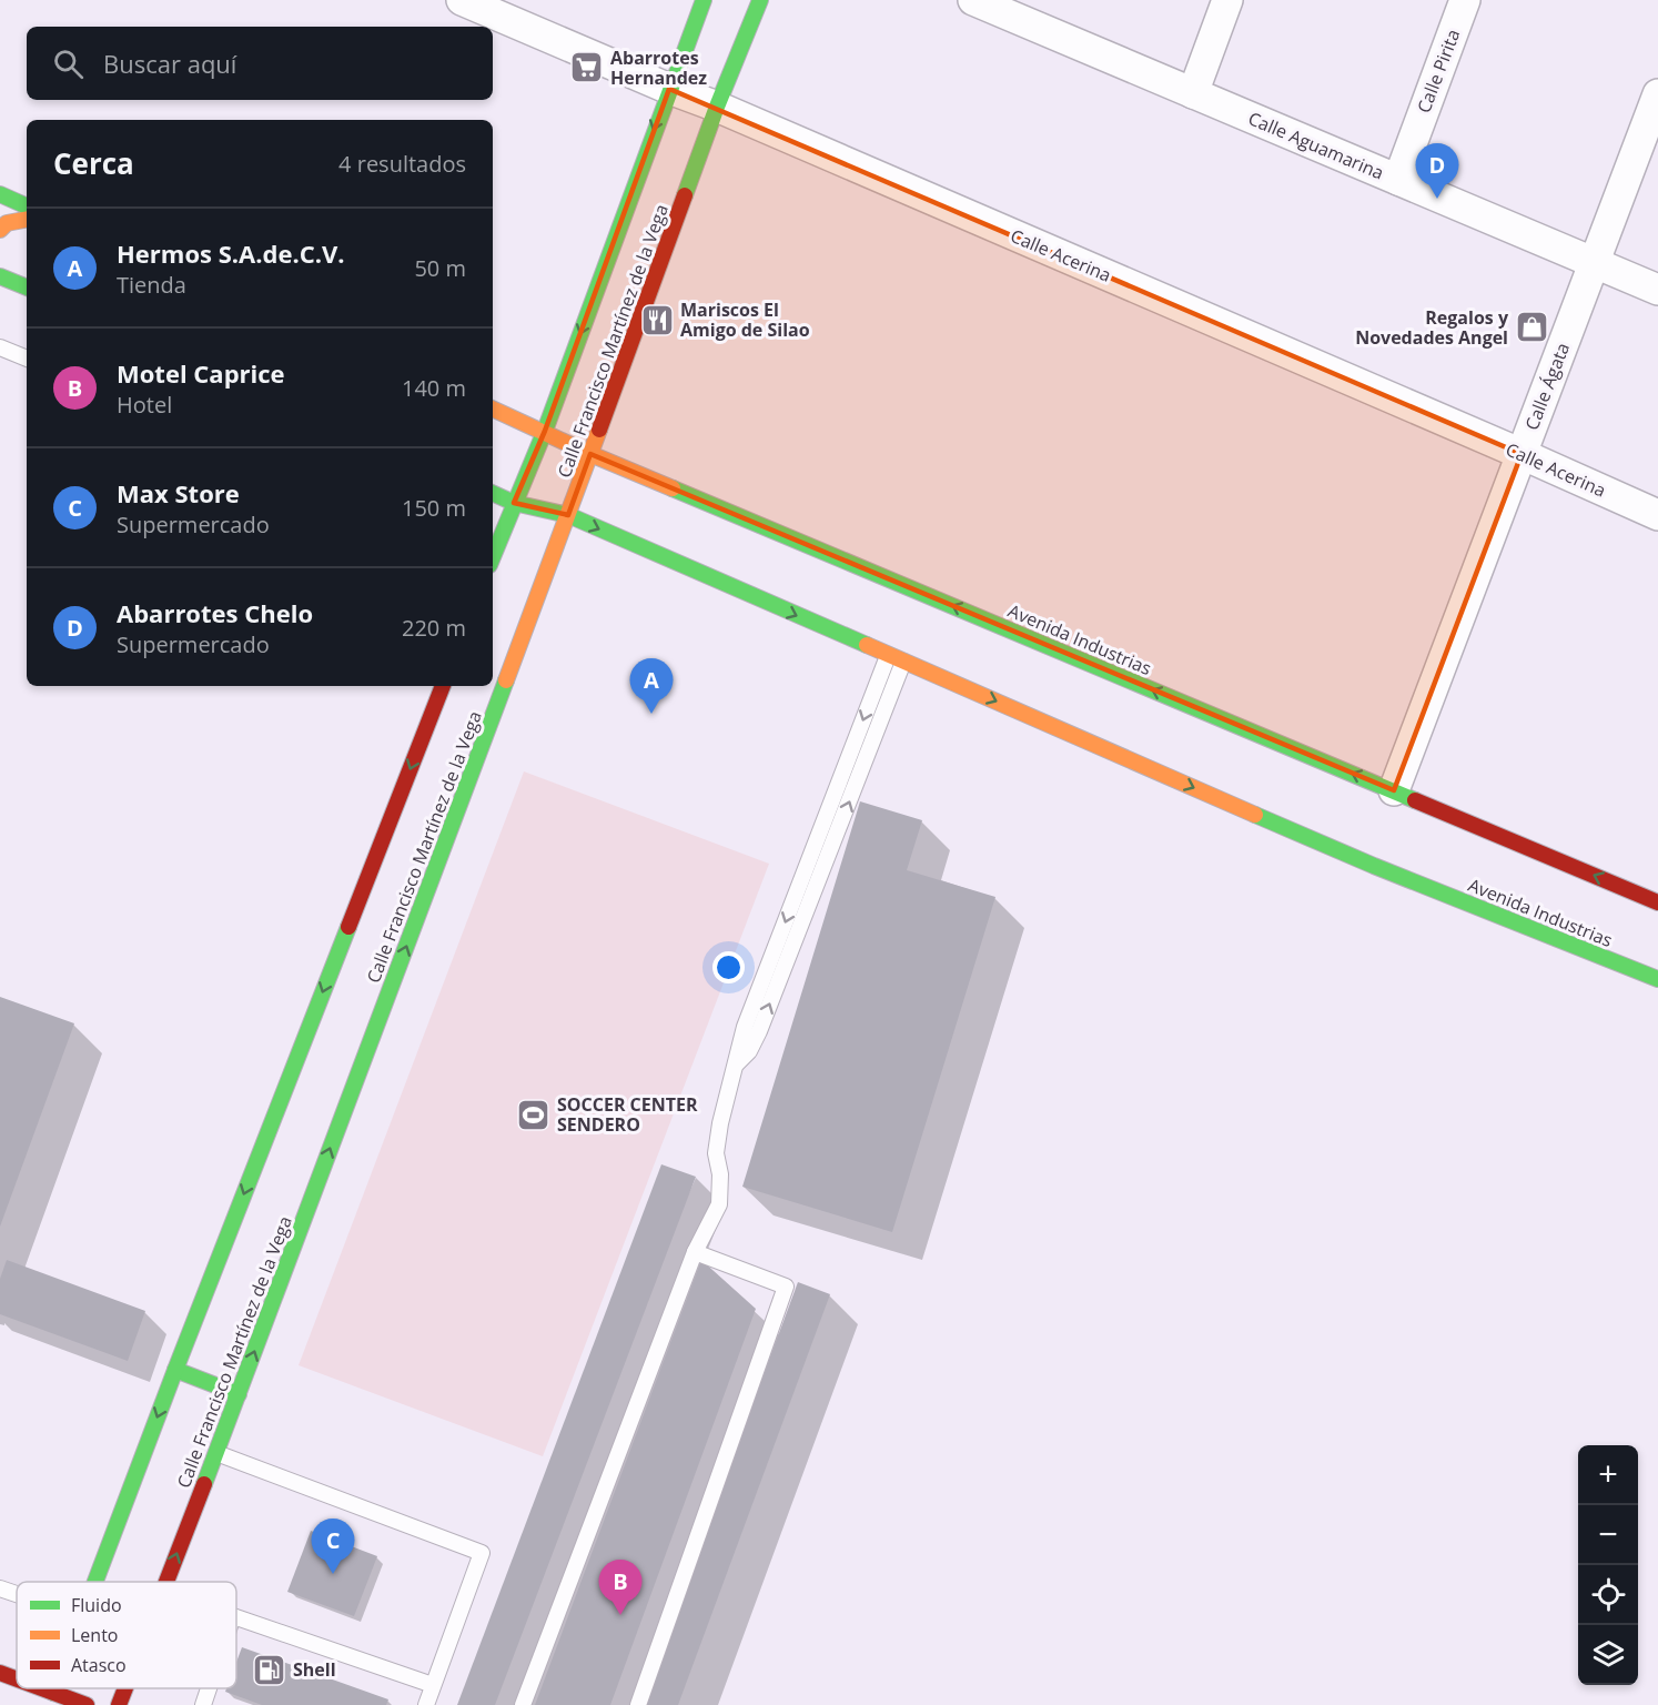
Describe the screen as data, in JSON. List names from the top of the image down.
{
  "streets": {
    "main road": ["Calle Francisco Martínez de la Vega", "Avenida Industrias"],
    "street": [
      "Calle Pirita",
      "Calle Aguamarina",
      "Calle Acerina",
      "Calle Ágata"
    ]
  },
  "crossings": [
    ["Calle Pirita", "Calle Aguamarina"],
    ["Calle Aguamarina", "Calle Ágata"],
    ["Calle Acerina", "Calle Francisco Martínez de la Vega"],
    ["Calle Acerina", "Calle Ágata"],
    ["Calle Francisco Martínez de la Vega", "Avenida Industrias"],
    ["Calle Ágata", "Avenida Industrias"]
  ],
  "places": {
    "supermarket": ["Abarrotes Hernandez"],
    "restaurant": ["Mariscos El Amigo de Silao"],
    "shop": ["Regalos y Novedades Angel"],
    "sports": ["SOCCER CENTER SENDERO"],
    "fuel station": ["Shell"]
  },
  "legend": ["Fluido", "Lento", "Atasco"],
  "page": {
    "search": "Buscar aquí",
    "heading": ["Cerca", "4 resultados"],
    "pins": [
      "D",
      "A",
      "C",
      "B"
    ],
    "list": [
      {
        "mark": "A",
        "name": "Hermos S.A.de.C.V.",
        "note": "Tienda",
        "value": "50 m"
      },
      {
        "mark": "B",
        "name": "Motel Caprice",
        "note": "Hotel",
        "value": "140 m"
      },
      {
        "mark": "C",
        "name": "Max Store",
        "note": "Supermercado",
        "value": "150 m"
      },
      {
        "mark": "D",
        "name": "Abarrotes Chelo",
        "note": "Supermercado",
        "value": "220 m"
      }
    ],
    "map_buttons": ["+", "−"]
  }
}
